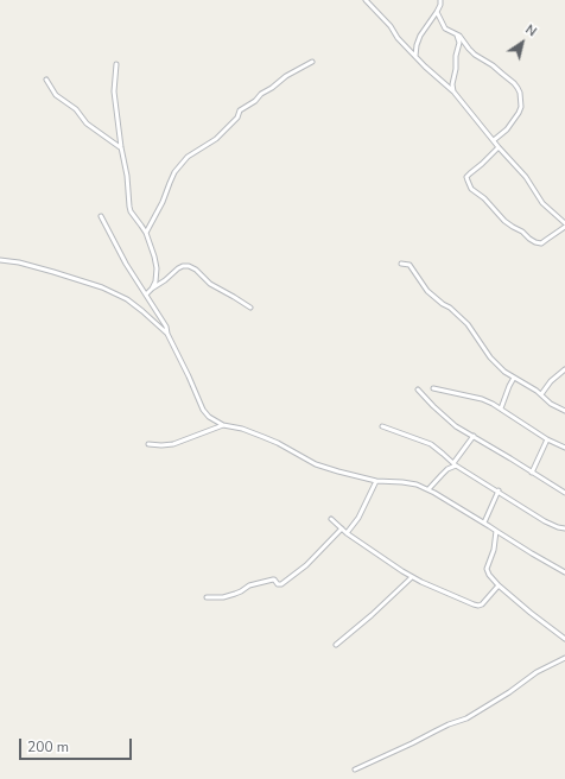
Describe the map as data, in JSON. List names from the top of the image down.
{
  "scale_bar": "200 m",
  "north": "top right"
}
